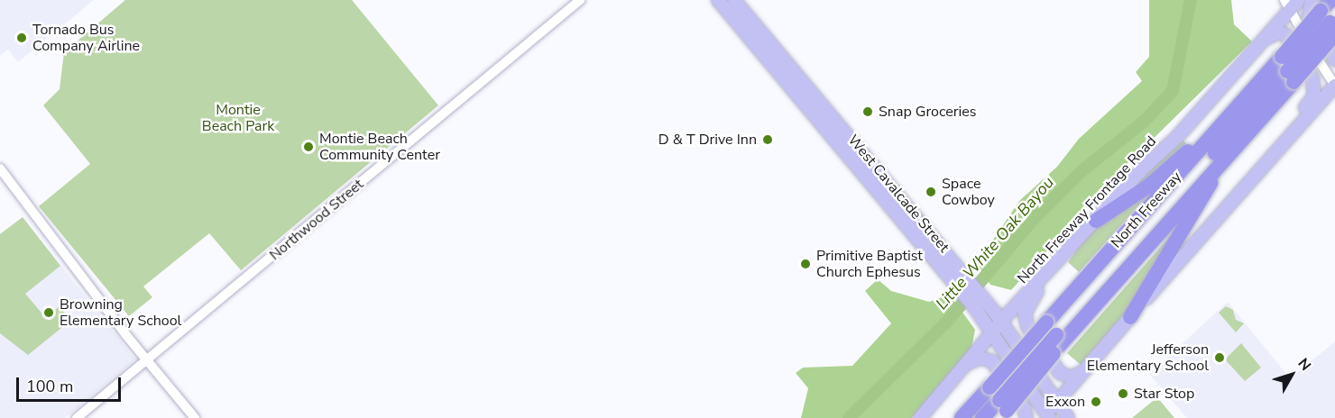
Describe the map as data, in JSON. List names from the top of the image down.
{
  "streets": {
    "highway": ["North Freeway"],
    "main road": ["West Cavalcade Street", "North Freeway Frontage Road"],
    "street": ["Northwood Street"]
  },
  "crossings": [
    ["West Cavalcade Street", "North Freeway Frontage Road"]
  ],
  "water": ["Little White Oak Bayou"],
  "parks": ["Montie Beach Park"],
  "places": [
    "Tornado Bus Company Airline",
    "Snap Groceries",
    "D & T Drive Inn",
    "Montie Beach Community Center",
    "Space Cowboy",
    "Primitive Baptist Church Ephesus",
    "Browning Elementary School",
    "Jefferson Elementary School",
    "Star Stop",
    "Exxon"
  ],
  "scale_bar": "100 m",
  "north": "top right"
}
